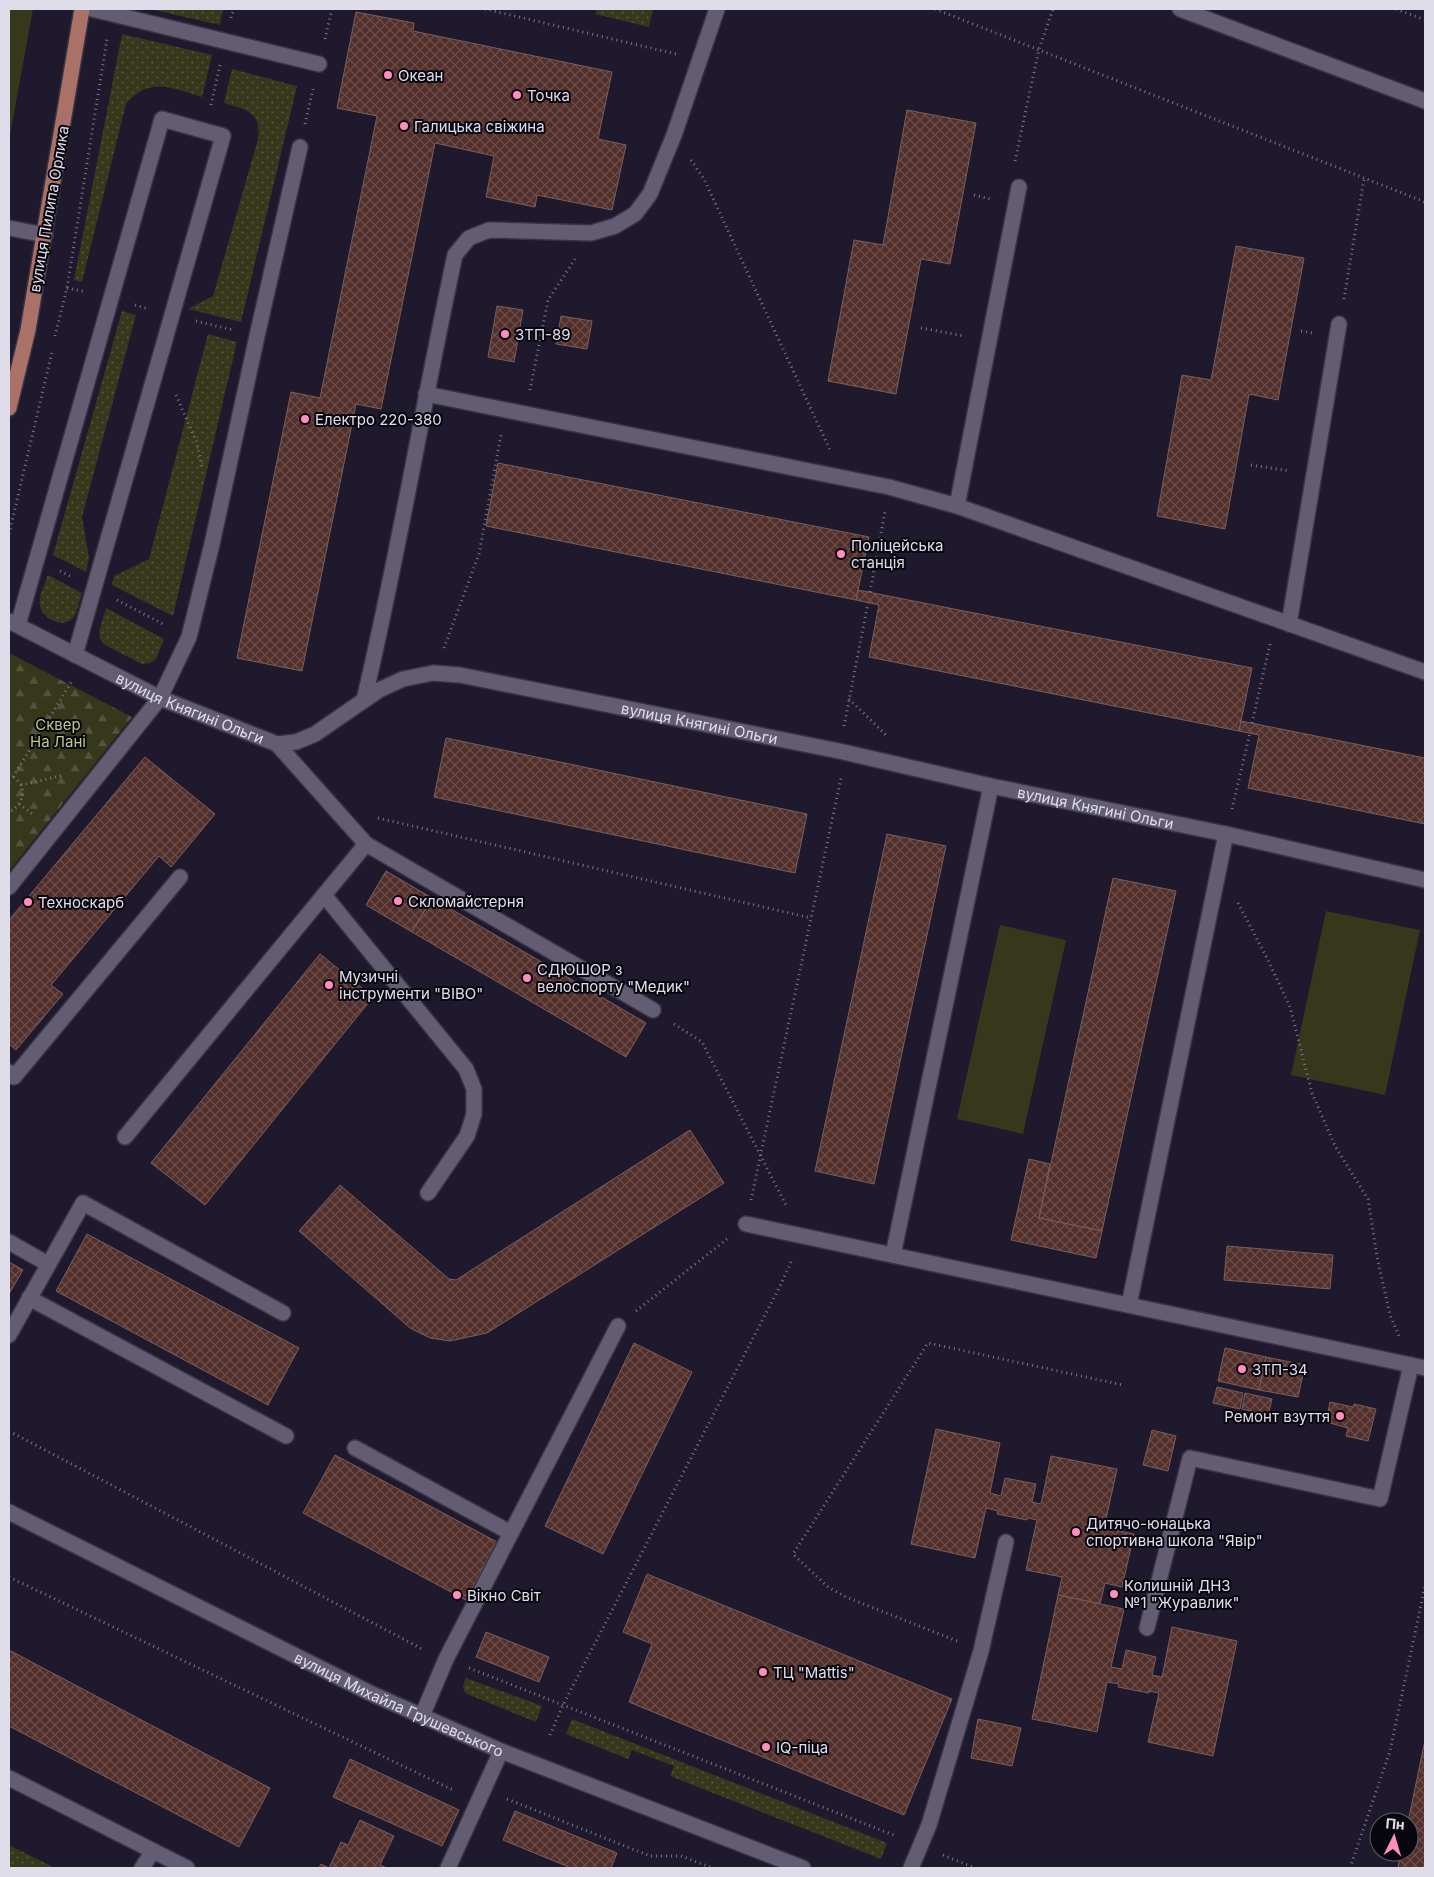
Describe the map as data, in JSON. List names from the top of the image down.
{
  "streets": {
    "main road": ["вулиця Пилипа Орлика"],
    "street": ["вулиця Княгині Ольги", "вулиця Михайла Грушевського"]
  },
  "parks": ["Сквер На Лані"],
  "places": [
    "Океан",
    "Точка",
    "Галицька свіжина",
    "ЗТП-89",
    "Електро 220-380",
    "Поліцейська станція",
    "Скломайстерня",
    "Техноскарб",
    "СДЮШОР з велоспорту \"Медик\"",
    "Музичні інструменти \"ВІВО\"",
    "ЗТП-34",
    "Ремонт взуття",
    "Дитячо-юнацька спортивна школа \"Явір\"",
    "Колишній ДНЗ №1 \"Журавлик\"",
    "Вікно Світ",
    "ТЦ \"Mattis\"",
    "IQ-піца"
  ],
  "north": "top"
}
